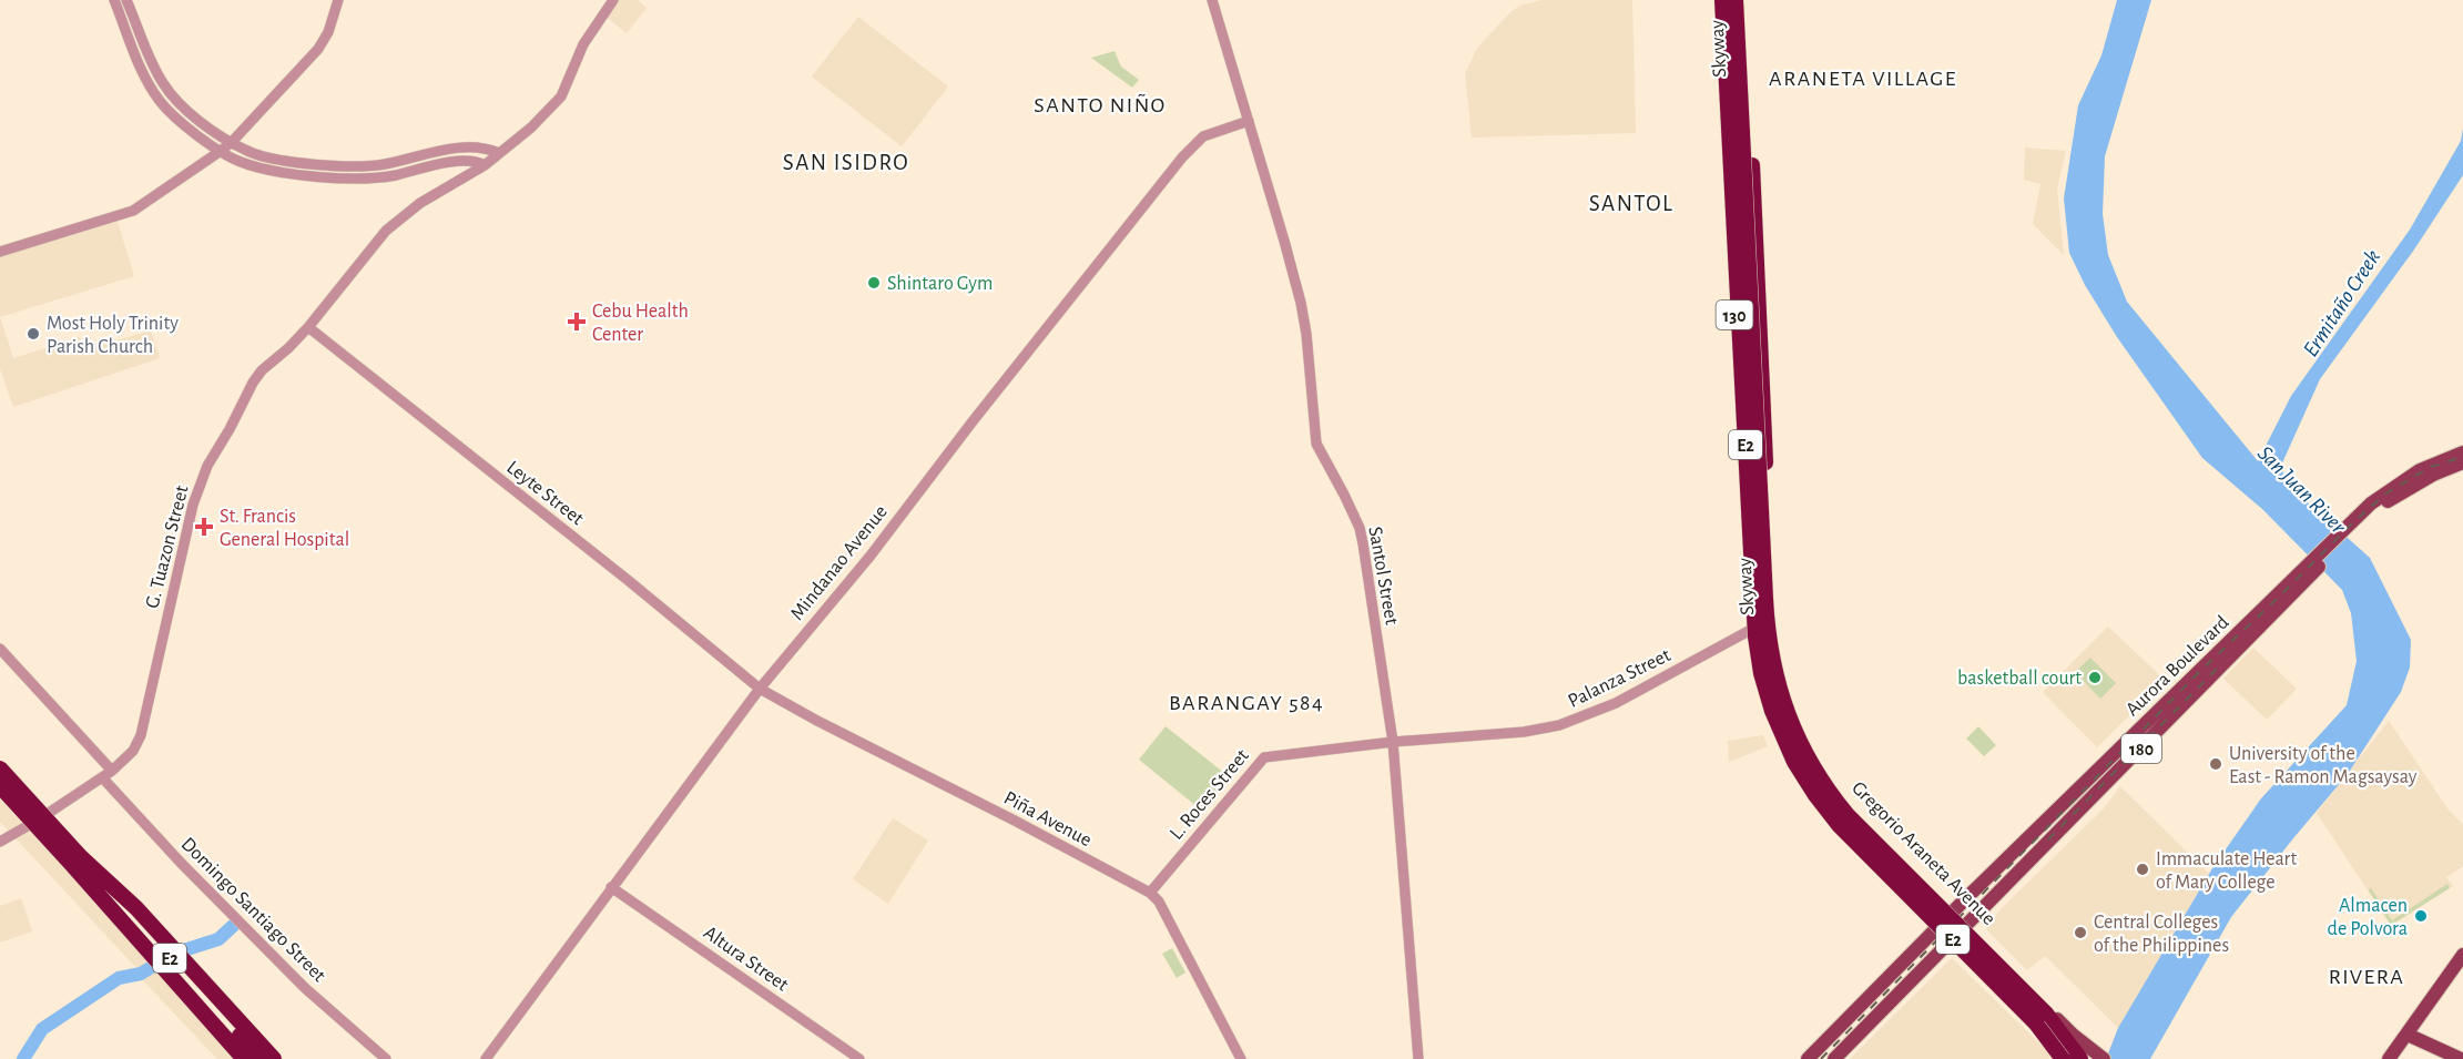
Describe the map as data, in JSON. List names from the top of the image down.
{
  "streets": {
    "highway": ["Skyway", "E2"],
    "main road": [
      "130",
      "Aurora Boulevard",
      "180",
      "Gregorio Araneta Avenue"
    ],
    "street": [
      "Leyte Street",
      "G. Tuazon Street",
      "Mindanao Avenue",
      "Santol Street",
      "Palanza Street",
      "L. Roces Street",
      "Piña Avenue",
      "Domingo Santiago Street",
      "Altura Street"
    ]
  },
  "crossings": [
    ["Skyway", "130"],
    ["Skyway", "Gregorio Araneta Avenue"],
    ["130", "Aurora Boulevard"],
    ["130", "Palanza Street"],
    ["130", "180"],
    ["Leyte Street", "G. Tuazon Street"],
    ["Leyte Street", "Mindanao Avenue"],
    ["Leyte Street", "Piña Avenue"],
    ["G. Tuazon Street", "Domingo Santiago Street"],
    ["Mindanao Avenue", "Santol Street"],
    ["Mindanao Avenue", "Piña Avenue"],
    ["Mindanao Avenue", "Altura Street"],
    ["Santol Street", "Palanza Street"],
    ["Santol Street", "L. Roces Street"],
    ["Aurora Boulevard", "180"],
    ["Aurora Boulevard", "Gregorio Araneta Avenue"],
    ["Palanza Street", "L. Roces Street"],
    ["Palanza Street", "Gregorio Araneta Avenue"],
    ["L. Roces Street", "Piña Avenue"]
  ],
  "districts": [
    "ARANETA VILLAGE",
    "SANTO NIÑO",
    "SAN ISIDRO",
    "SANTOL",
    "BARANGAY 584",
    "RIVERA"
  ],
  "water": ["Ermitaño Creek", "San Juan River"],
  "places": {
    "other": [
      "Shintaro Gym",
      "Most Holy Trinity Parish Church",
      "basketball court",
      "University of the East - Ramon Magsaysay",
      "Immaculate Heart of Mary College",
      "Almacen de Polvora",
      "Central Colleges of the Philippines"
    ],
    "health": ["Cebu Health Center", "St. Francis General Hospital"]
  }
}
